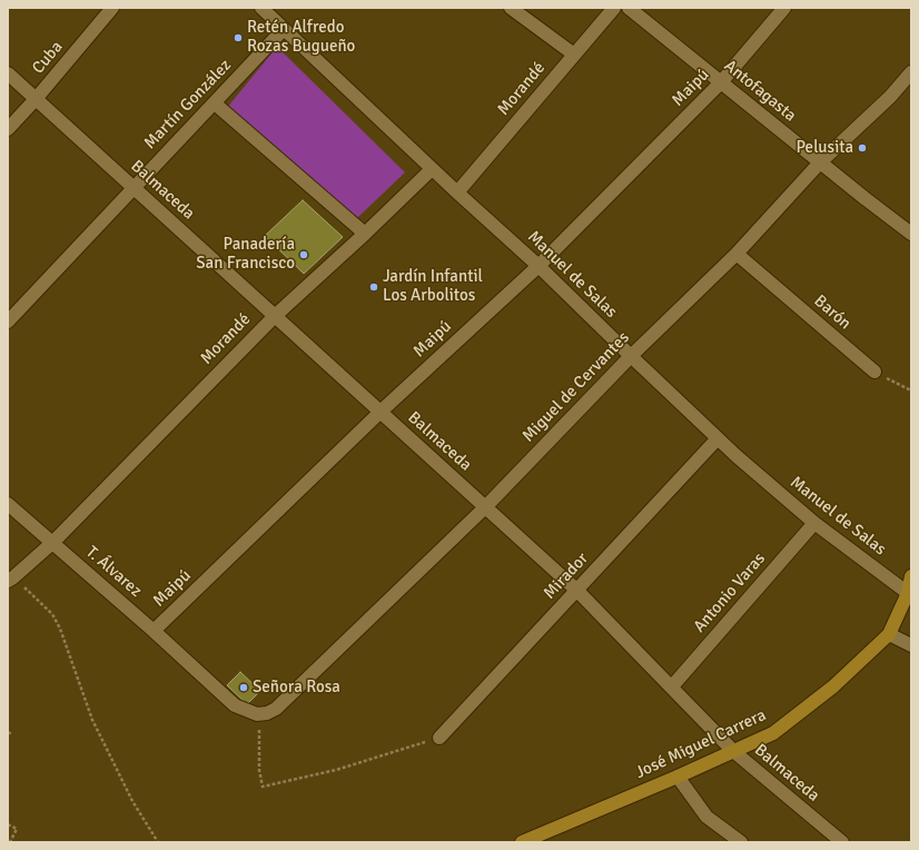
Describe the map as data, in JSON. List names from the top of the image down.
{
  "streets": {
    "main road": ["José Miguel Carrera"],
    "street": [
      "Cuba",
      "Maipú",
      "Morandé",
      "Antofagasta",
      "Martín González",
      "Balmaceda",
      "Manuel de Salas",
      "Barón",
      "Miguel de Cervantes",
      "T. Álvarez",
      "Mirador",
      "Antonio Varas"
    ]
  },
  "crossings": [
    ["Cuba", "Balmaceda"],
    ["Maipú", "Antofagasta"],
    ["Maipú", "Balmaceda"],
    ["Maipú", "Manuel de Salas"],
    ["Maipú", "T. Álvarez"],
    ["Morandé", "Balmaceda"],
    ["Morandé", "Manuel de Salas"],
    ["Morandé", "T. Álvarez"],
    ["Antofagasta", "Miguel de Cervantes"],
    ["Martín González", "Balmaceda"],
    ["Martín González", "Manuel de Salas"],
    ["Balmaceda", "Miguel de Cervantes"],
    ["Balmaceda", "Mirador"],
    ["Balmaceda", "Antonio Varas"],
    ["Balmaceda", "José Miguel Carrera"],
    ["Manuel de Salas", "Miguel de Cervantes"],
    ["Manuel de Salas", "Mirador"],
    ["Manuel de Salas", "Antonio Varas"],
    ["Manuel de Salas", "José Miguel Carrera"],
    ["Barón", "Miguel de Cervantes"],
    ["Miguel de Cervantes", "T. Álvarez"]
  ],
  "places": [
    "Retén Alfredo Rozas Bugueño",
    "Pelusita",
    "Panadería San Francisco",
    "Jardín Infantil Los Arbolitos",
    "Señora Rosa"
  ]
}
